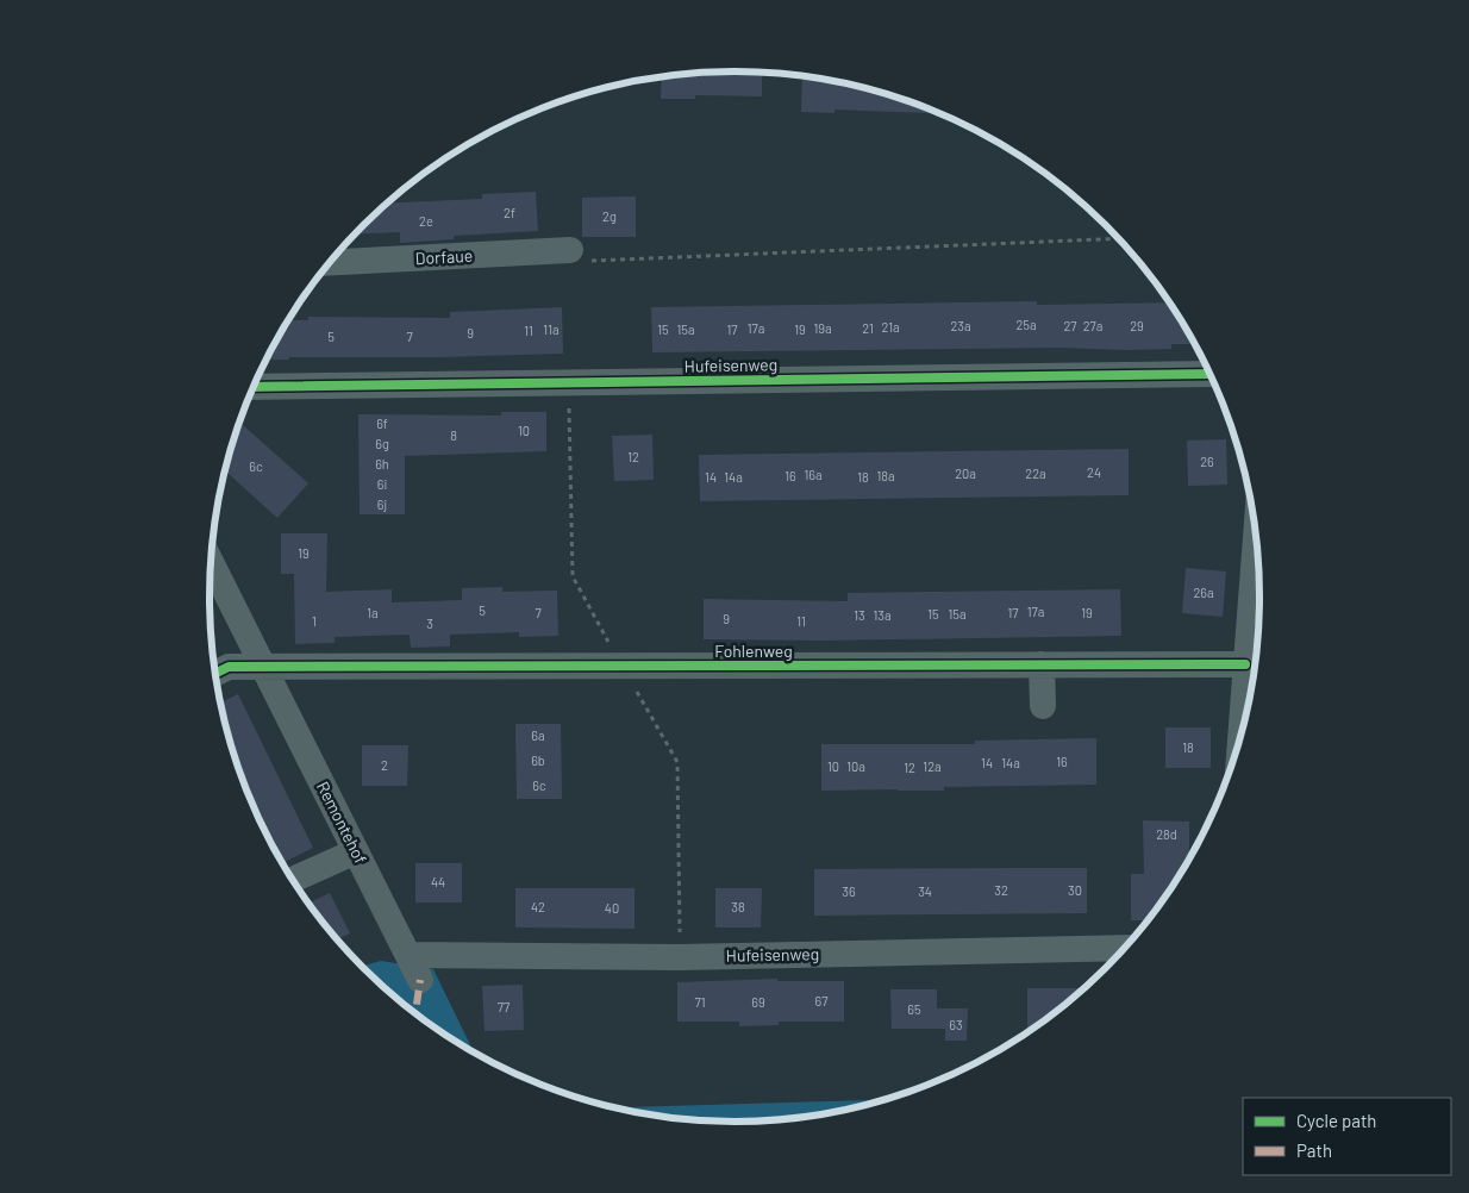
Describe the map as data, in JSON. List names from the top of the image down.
{
  "streets": {
    "street": [
      "Dorfaue",
      "Hufeisenweg",
      "Fohlenweg",
      "Remontehof"
    ]
  },
  "crossings": [
    ["Hufeisenweg", "Remontehof"],
    ["Fohlenweg", "Remontehof"]
  ],
  "house_numbers": [
    "2f",
    "2g",
    "2e",
    "25a",
    "23a",
    "27",
    "27a",
    "29",
    "21a",
    "17a",
    "19a",
    "21",
    "11a",
    "15",
    "15a",
    "17",
    "19",
    "11",
    "9",
    "5",
    "7",
    "6f",
    "10",
    "8",
    "6g",
    "12",
    "26",
    "6h",
    "6c",
    "24",
    "20a",
    "22a",
    "16a",
    "16",
    "18a",
    "14",
    "14a",
    "18",
    "6i",
    "6j",
    "19",
    "26a",
    "5",
    "17a",
    "1a",
    "7",
    "17",
    "19",
    "15",
    "15a",
    "13",
    "13a",
    "9",
    "1",
    "11",
    "3",
    "6a",
    "18",
    "6b",
    "16",
    "14",
    "14a",
    "2",
    "10",
    "10a",
    "12a",
    "12",
    "6c",
    "28d",
    "44",
    "32",
    "30",
    "36",
    "34",
    "42",
    "38",
    "40",
    "67",
    "71",
    "69",
    "77",
    "65",
    "63"
  ],
  "legend": ["Cycle path", "Path"]
}
